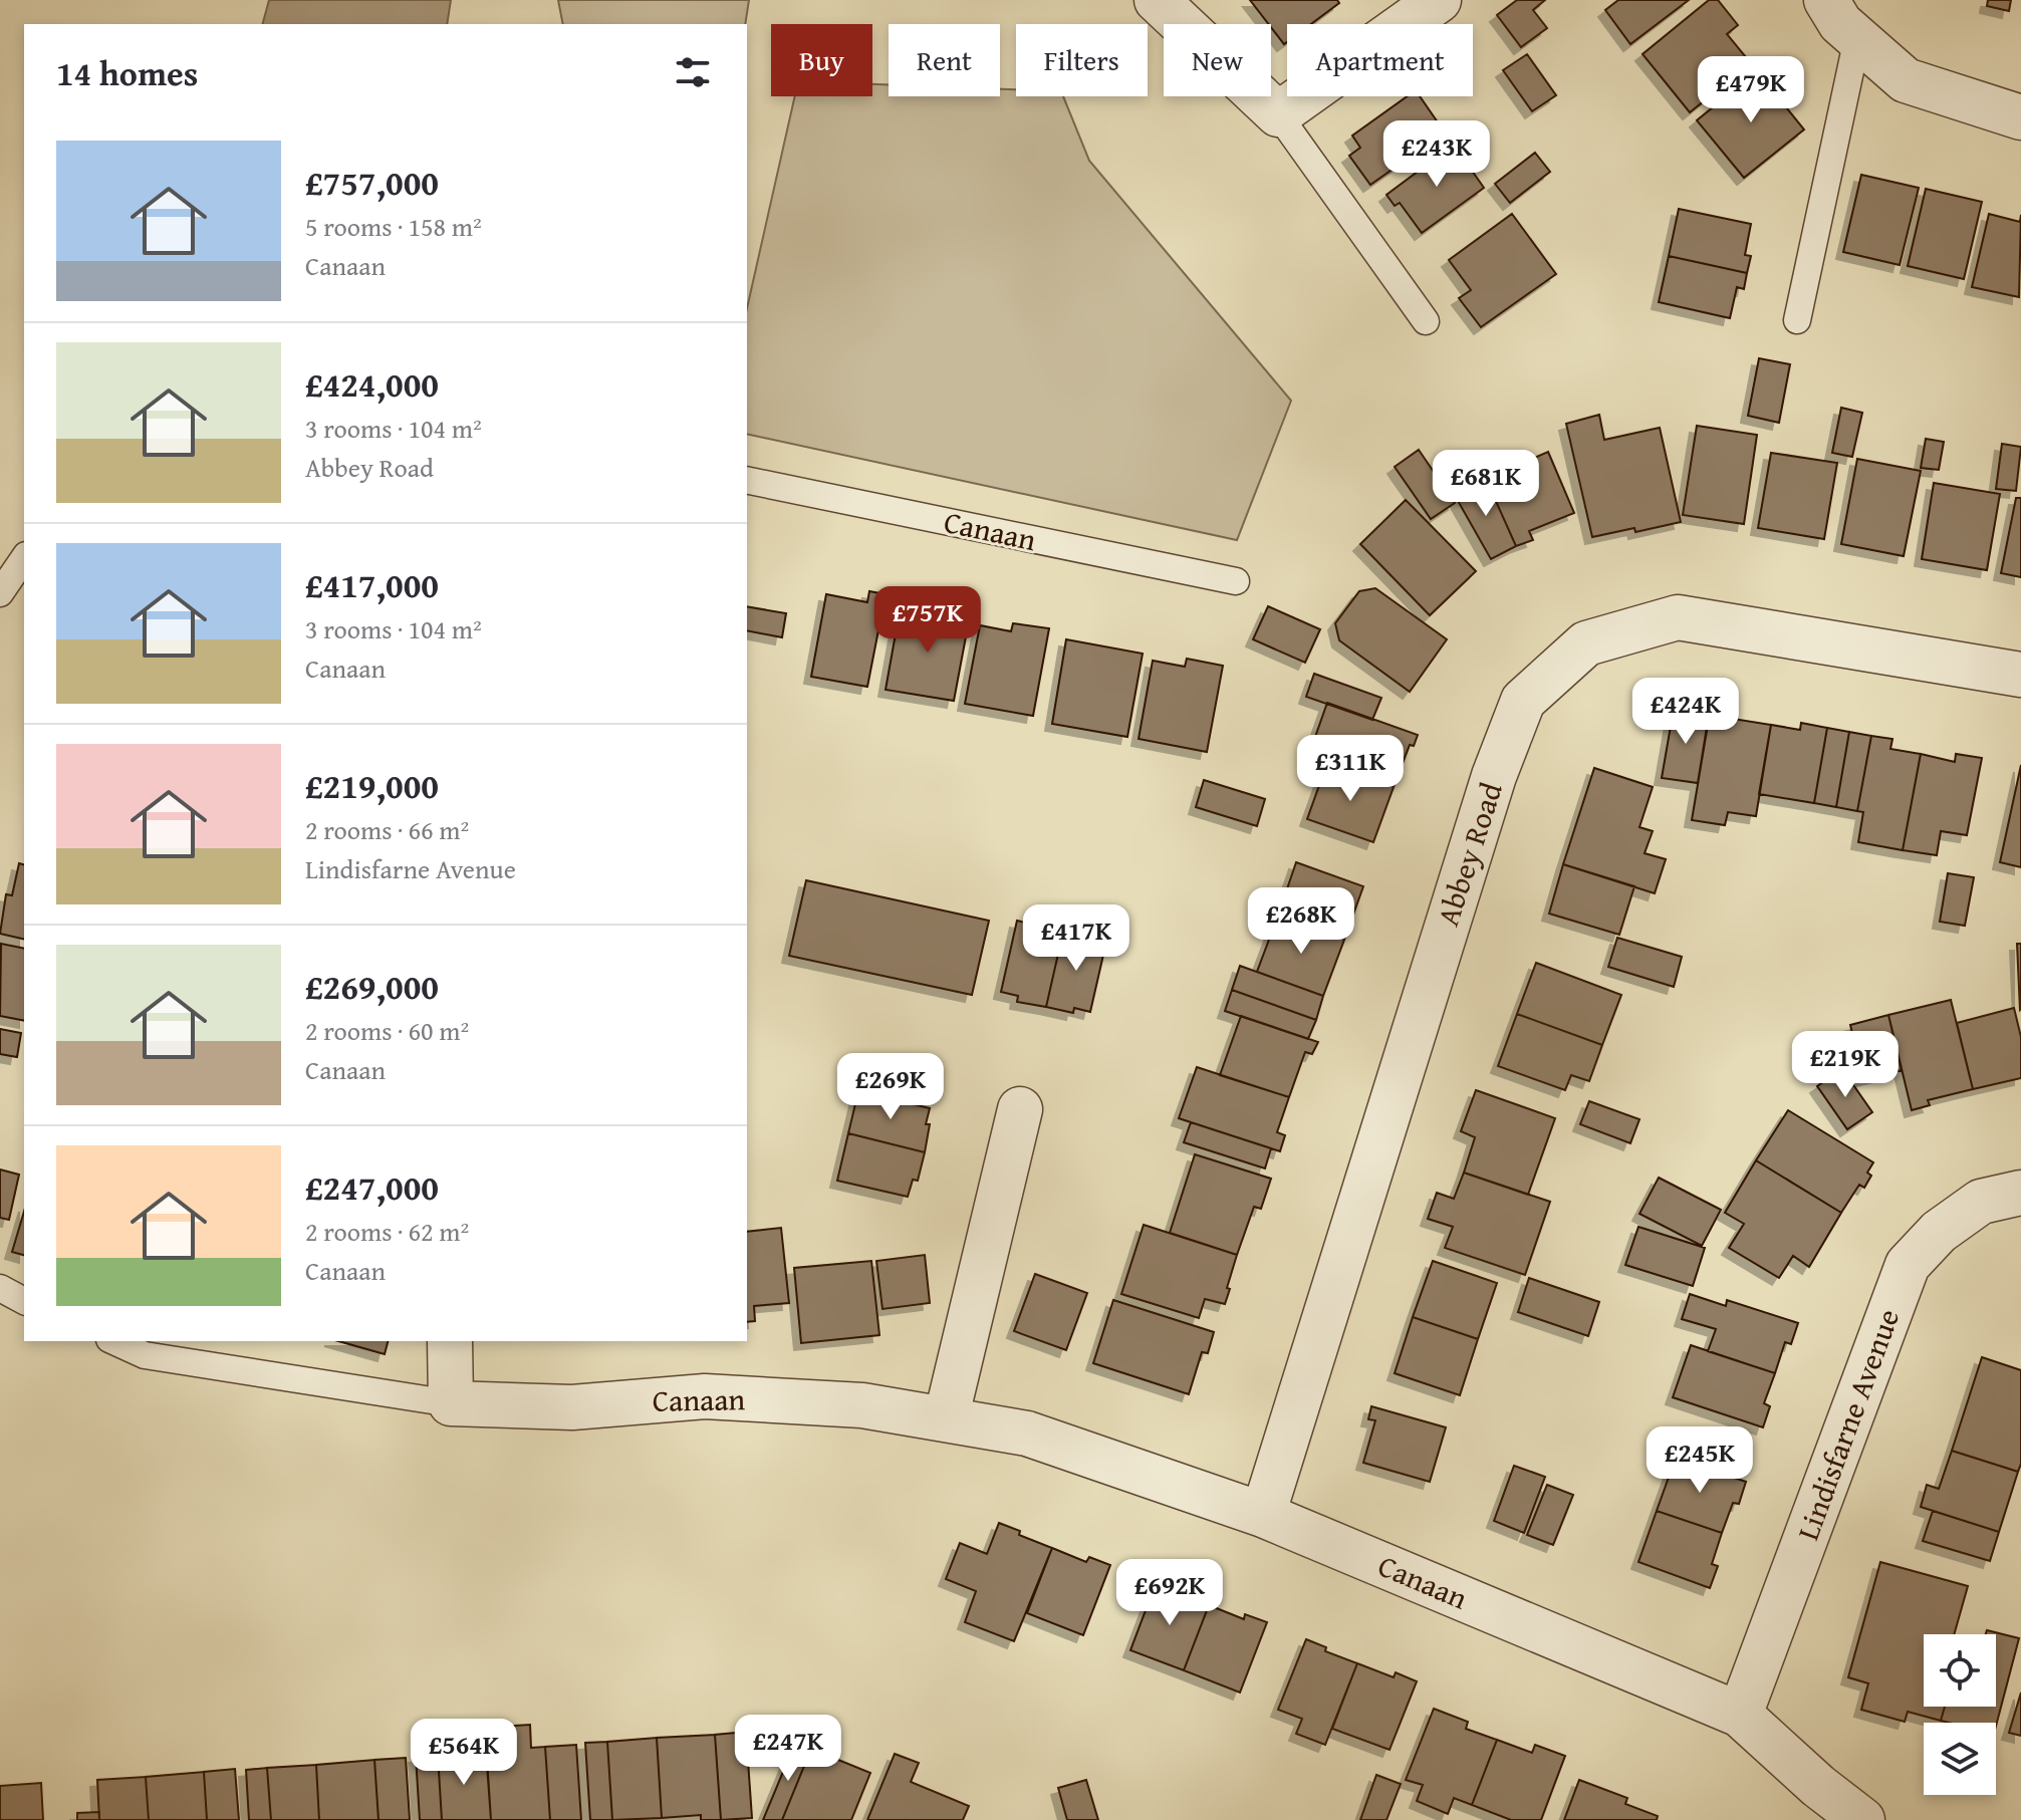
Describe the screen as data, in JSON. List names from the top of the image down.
{
  "streets": {
    "street": ["Canaan", "Abbey Road", "Lindisfarne Avenue"]
  },
  "crossings": [
    ["Canaan", "Abbey Road"],
    ["Canaan", "Lindisfarne Avenue"]
  ],
  "page": {
    "chip": [
      "Buy",
      "Rent",
      "Filters",
      "New",
      "Apartment"
    ],
    "heading": "14 homes",
    "price": [
      "£479K",
      "£243K",
      "£681K",
      "£757K",
      "£424K",
      "£311K",
      "£268K",
      "£417K",
      "£219K",
      "£269K",
      "£245K",
      "£692K",
      "£247K",
      "£564K"
    ],
    "list": [
      {
        "name": "£757,000",
        "note": "5 rooms · 158 m² · Canaan"
      },
      {
        "name": "£424,000",
        "note": "3 rooms · 104 m² · Abbey Road"
      },
      {
        "name": "£417,000",
        "note": "3 rooms · 104 m² · Canaan"
      },
      {
        "name": "£219,000",
        "note": "2 rooms · 66 m² · Lindisfarne Avenue"
      },
      {
        "name": "£269,000",
        "note": "2 rooms · 60 m² · Canaan"
      },
      {
        "name": "£247,000",
        "note": "2 rooms · 62 m² · Canaan"
      }
    ]
  }
}
